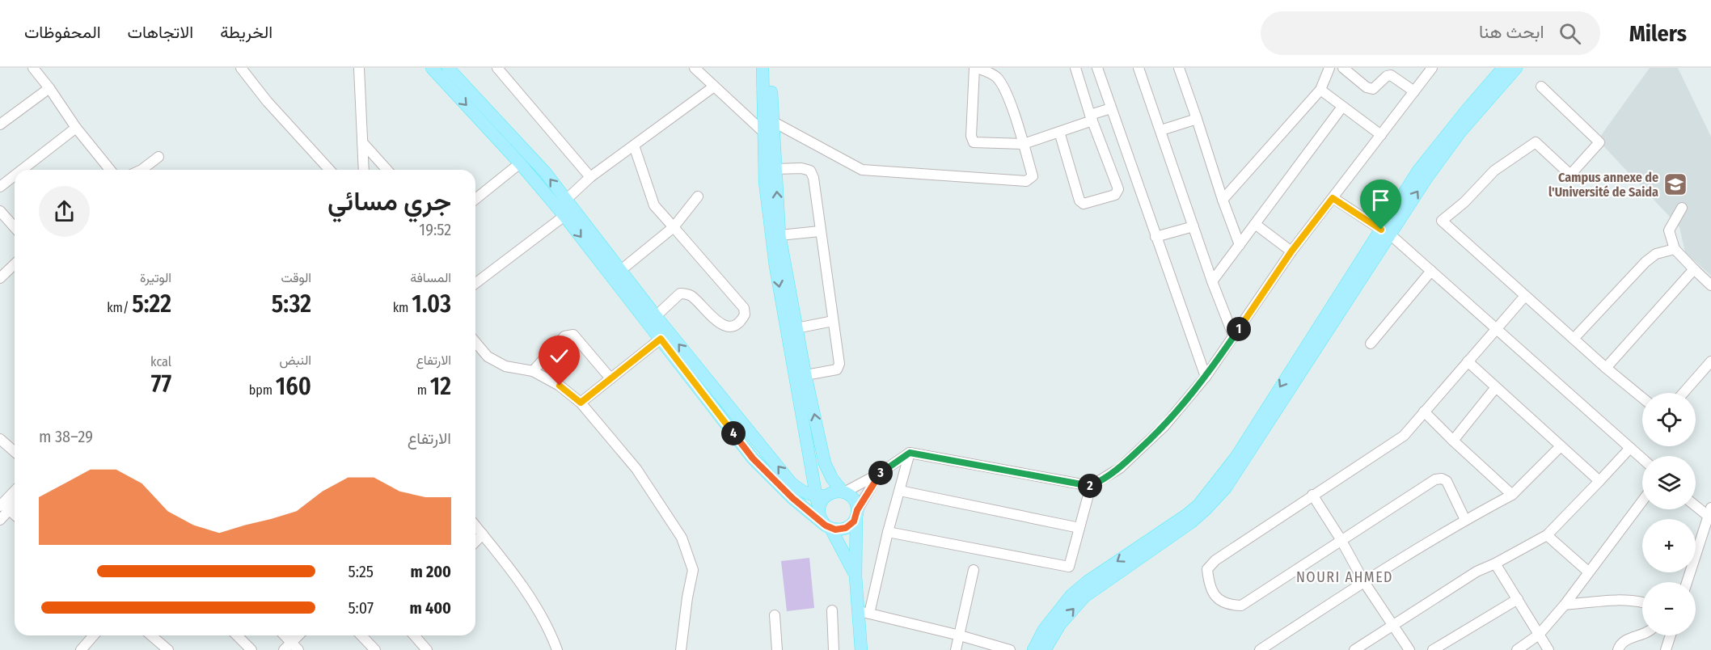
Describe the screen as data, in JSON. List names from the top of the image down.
{
  "districts": ["NOURI AHMED"],
  "places": {
    "school or university": ["Campus annexe de l'Université de Saida"]
  },
  "page": {
    "header": "Milers",
    "search": "ابحث هنا",
    "nav": ["الخريطة", "الاتجاهات", "المحفوظات"],
    "heading": ["جري مسائي", "19:52"],
    "stats": [
      ["المسافة", "1.03 km"],
      ["الوقت", "5:32"],
      ["الوتيرة", "5:22 /km"],
      ["الارتفاع", "12 m"],
      ["النبض", "160 bpm"],
      ["kcal", "77"]
    ],
    "pins": [
      "1",
      "4",
      "3",
      "2"
    ],
    "map_buttons": ["+", "−"],
    "chart": ["الارتفاع", "29–38 m"],
    "list": [
      {
        "name": "200 m",
        "note": "5:25"
      },
      {
        "name": "400 m",
        "note": "5:07"
      }
    ]
  }
}
